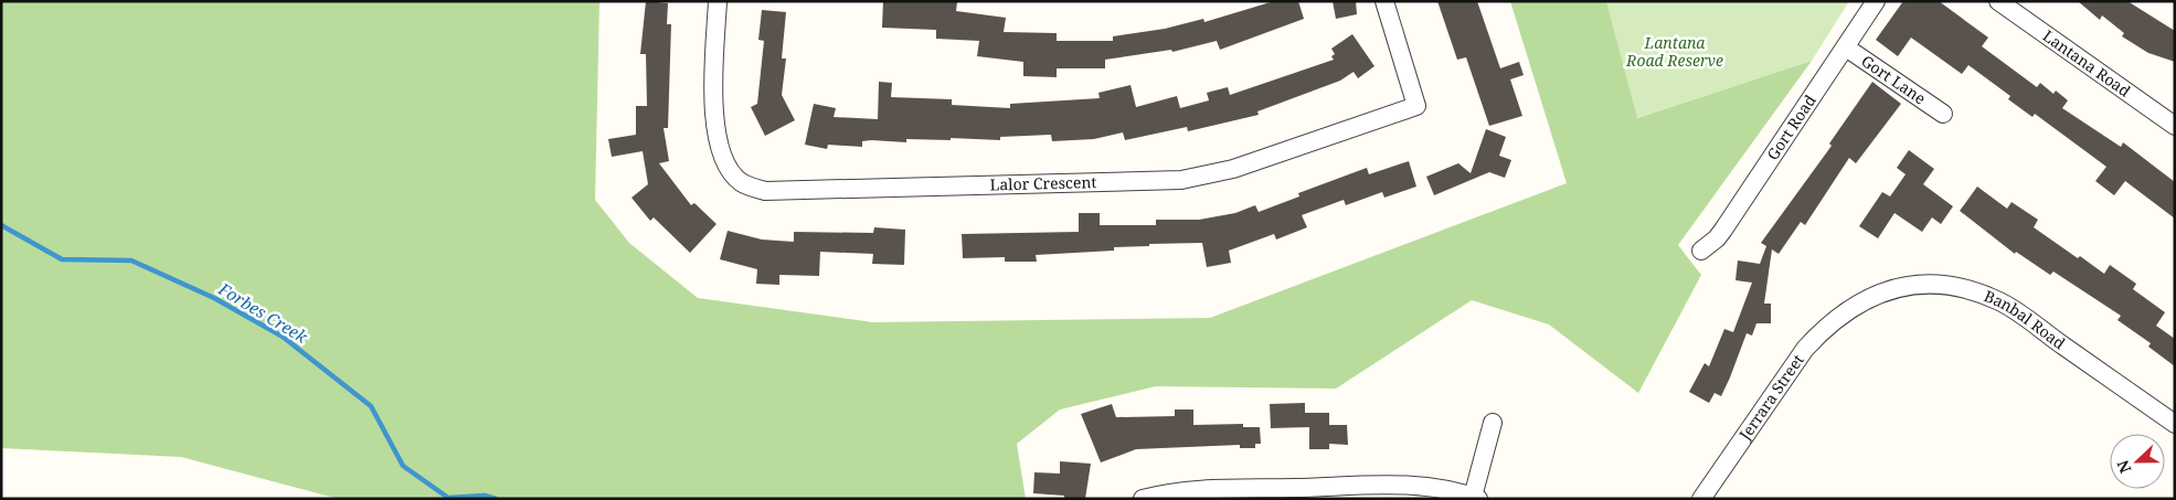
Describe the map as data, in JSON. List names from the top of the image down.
{
  "streets": {
    "street": [
      "Lantana Road",
      "Gort Lane",
      "Gort Road",
      "Lalor Crescent",
      "Banbal Road",
      "Jerrara Street"
    ]
  },
  "crossings": [
    ["Gort Lane", "Gort Road"],
    ["Banbal Road", "Jerrara Street"]
  ],
  "water": ["Forbes Creek"],
  "parks": ["Lantana Road Reserve"],
  "north": "left"
}
